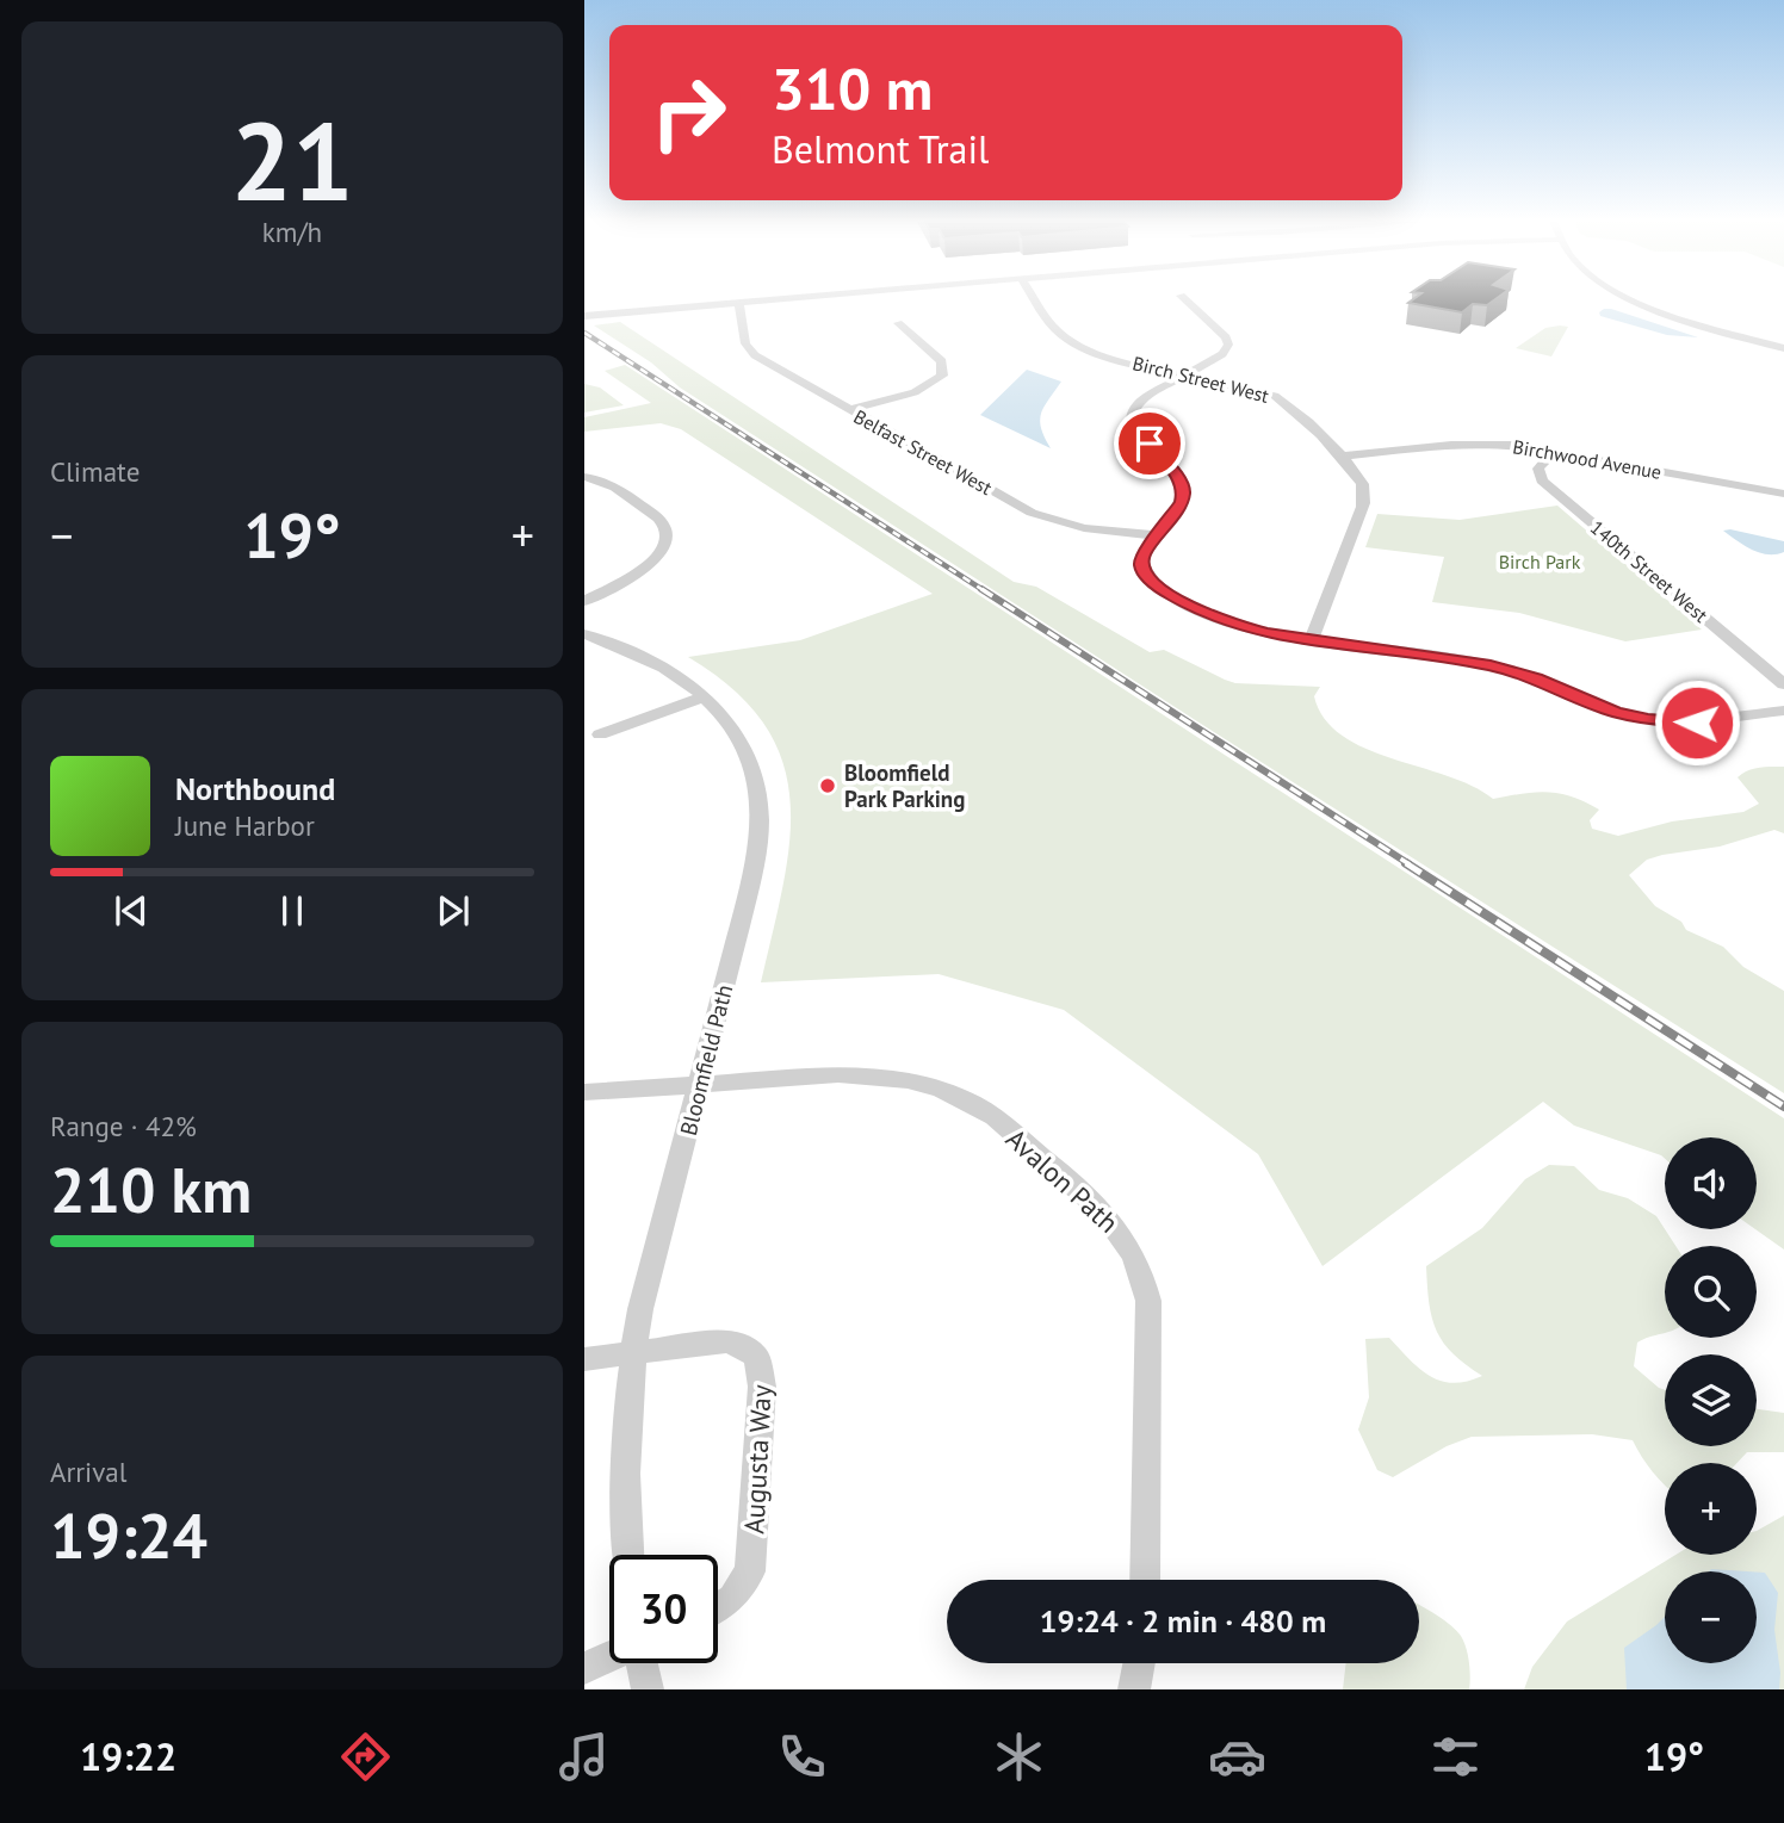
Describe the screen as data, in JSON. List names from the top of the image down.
{
  "streets": {
    "street": [
      "Birch Street West",
      "Belfast Street West",
      "Birchwood Avenue",
      "140th Street West",
      "Bloomfield Path",
      "Avalon Path",
      "Augusta Way"
    ]
  },
  "crossings": [
    ["Birch Street West", "Birchwood Avenue"],
    ["Birchwood Avenue", "140th Street West"],
    ["Bloomfield Path", "Avalon Path"],
    ["Bloomfield Path", "Augusta Way"]
  ],
  "parks": ["Birch Park"],
  "places": ["Bloomfield Park Parking"],
  "page": {
    "tile": [
      ["21", "km/h"],
      "Climate",
      ["Range · 42%", "210 km"],
      ["Arrival", "19:24"]
    ],
    "turn": ["310 m", "Belmont Trail"],
    "heat": ["−", "19°", "+"],
    "song": ["Northbound", "June Harbor"],
    "map_buttons": ["+", "−"],
    "limit": "30",
    "trip": "19:24 · 2 min · 480 m",
    "tabs": ["19:22", "19°"]
  }
}
